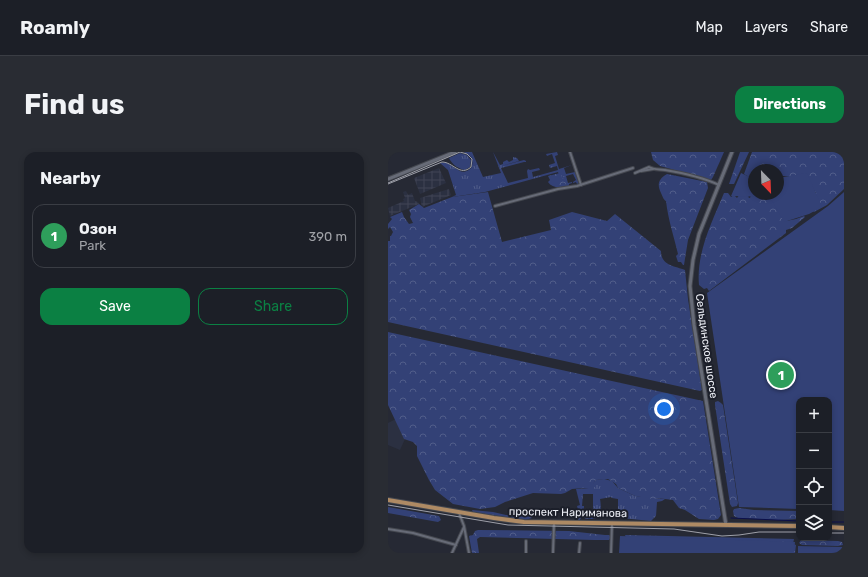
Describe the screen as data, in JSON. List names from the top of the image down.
{
  "streets": {
    "main road": ["Сельдинское шоссе", "проспект Нариманова"]
  },
  "crossings": [
    ["Сельдинское шоссе", "проспект Нариманова"]
  ],
  "north": "bottom right",
  "page": {
    "header": "Roamly",
    "nav": ["Map", "Layers", "Share"],
    "buttons": [
      "Directions",
      ["Save", "Share"]
    ],
    "title": "Find us",
    "heading": "Nearby",
    "list": [
      {
        "mark": "1",
        "name": "Озон",
        "note": "Park",
        "value": "390 m"
      }
    ],
    "pins": "1",
    "map_buttons": ["+", "−"]
  }
}
